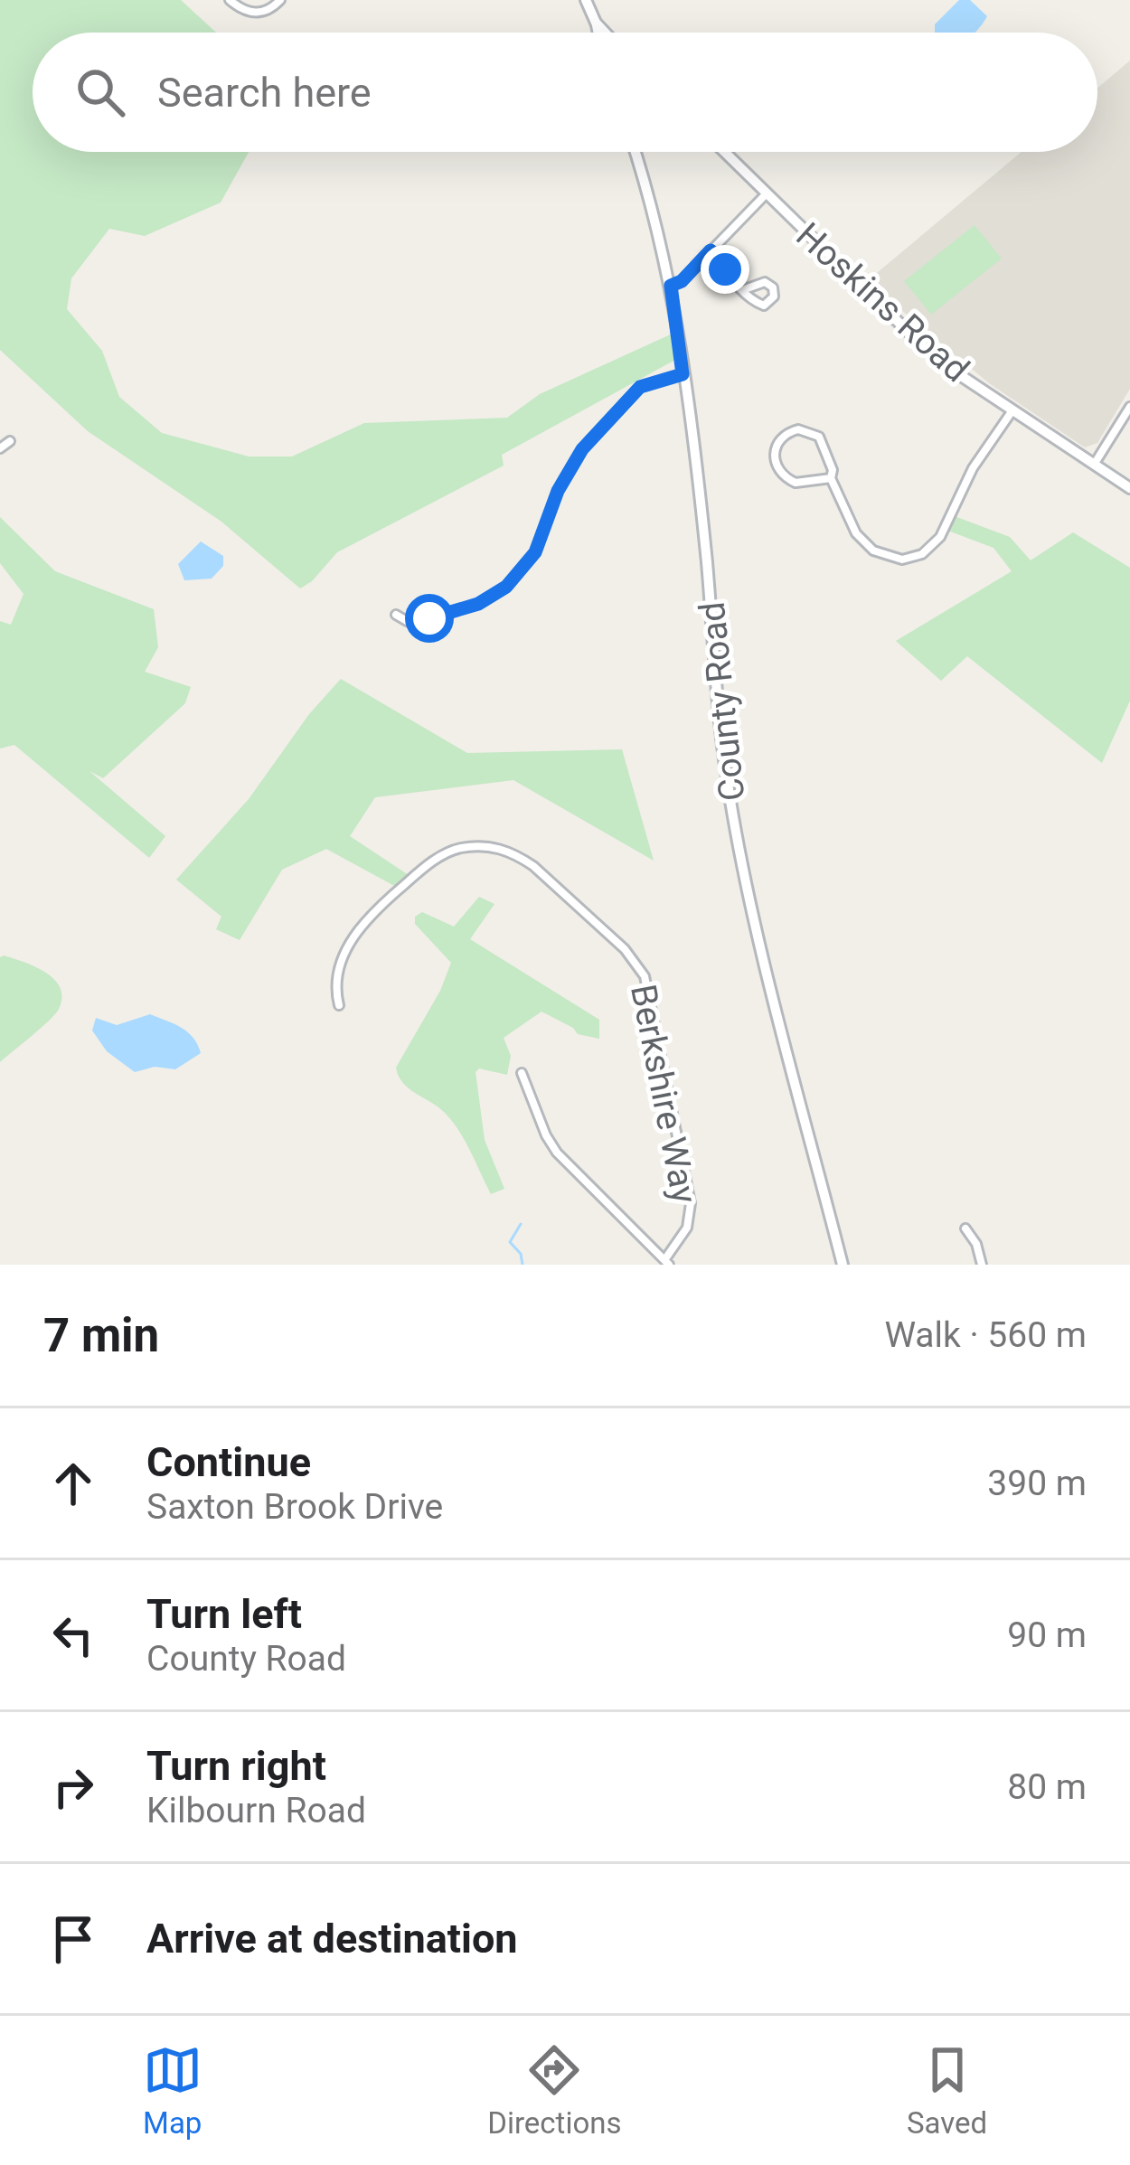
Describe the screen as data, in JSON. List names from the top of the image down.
{
  "streets": {
    "street": ["Hoskins Road", "County Road", "Berkshire Way"]
  },
  "page": {
    "search": "Search here",
    "heading": ["7 min", "Walk · 560 m"],
    "list": [
      ["Continue", "Saxton Brook Drive", "390 m"],
      ["Turn left", "County Road", "90 m"],
      ["Turn right", "Kilbourn Road", "80 m"],
      "Arrive at destination"
    ],
    "nav": ["Map", "Directions", "Saved"]
  }
}
